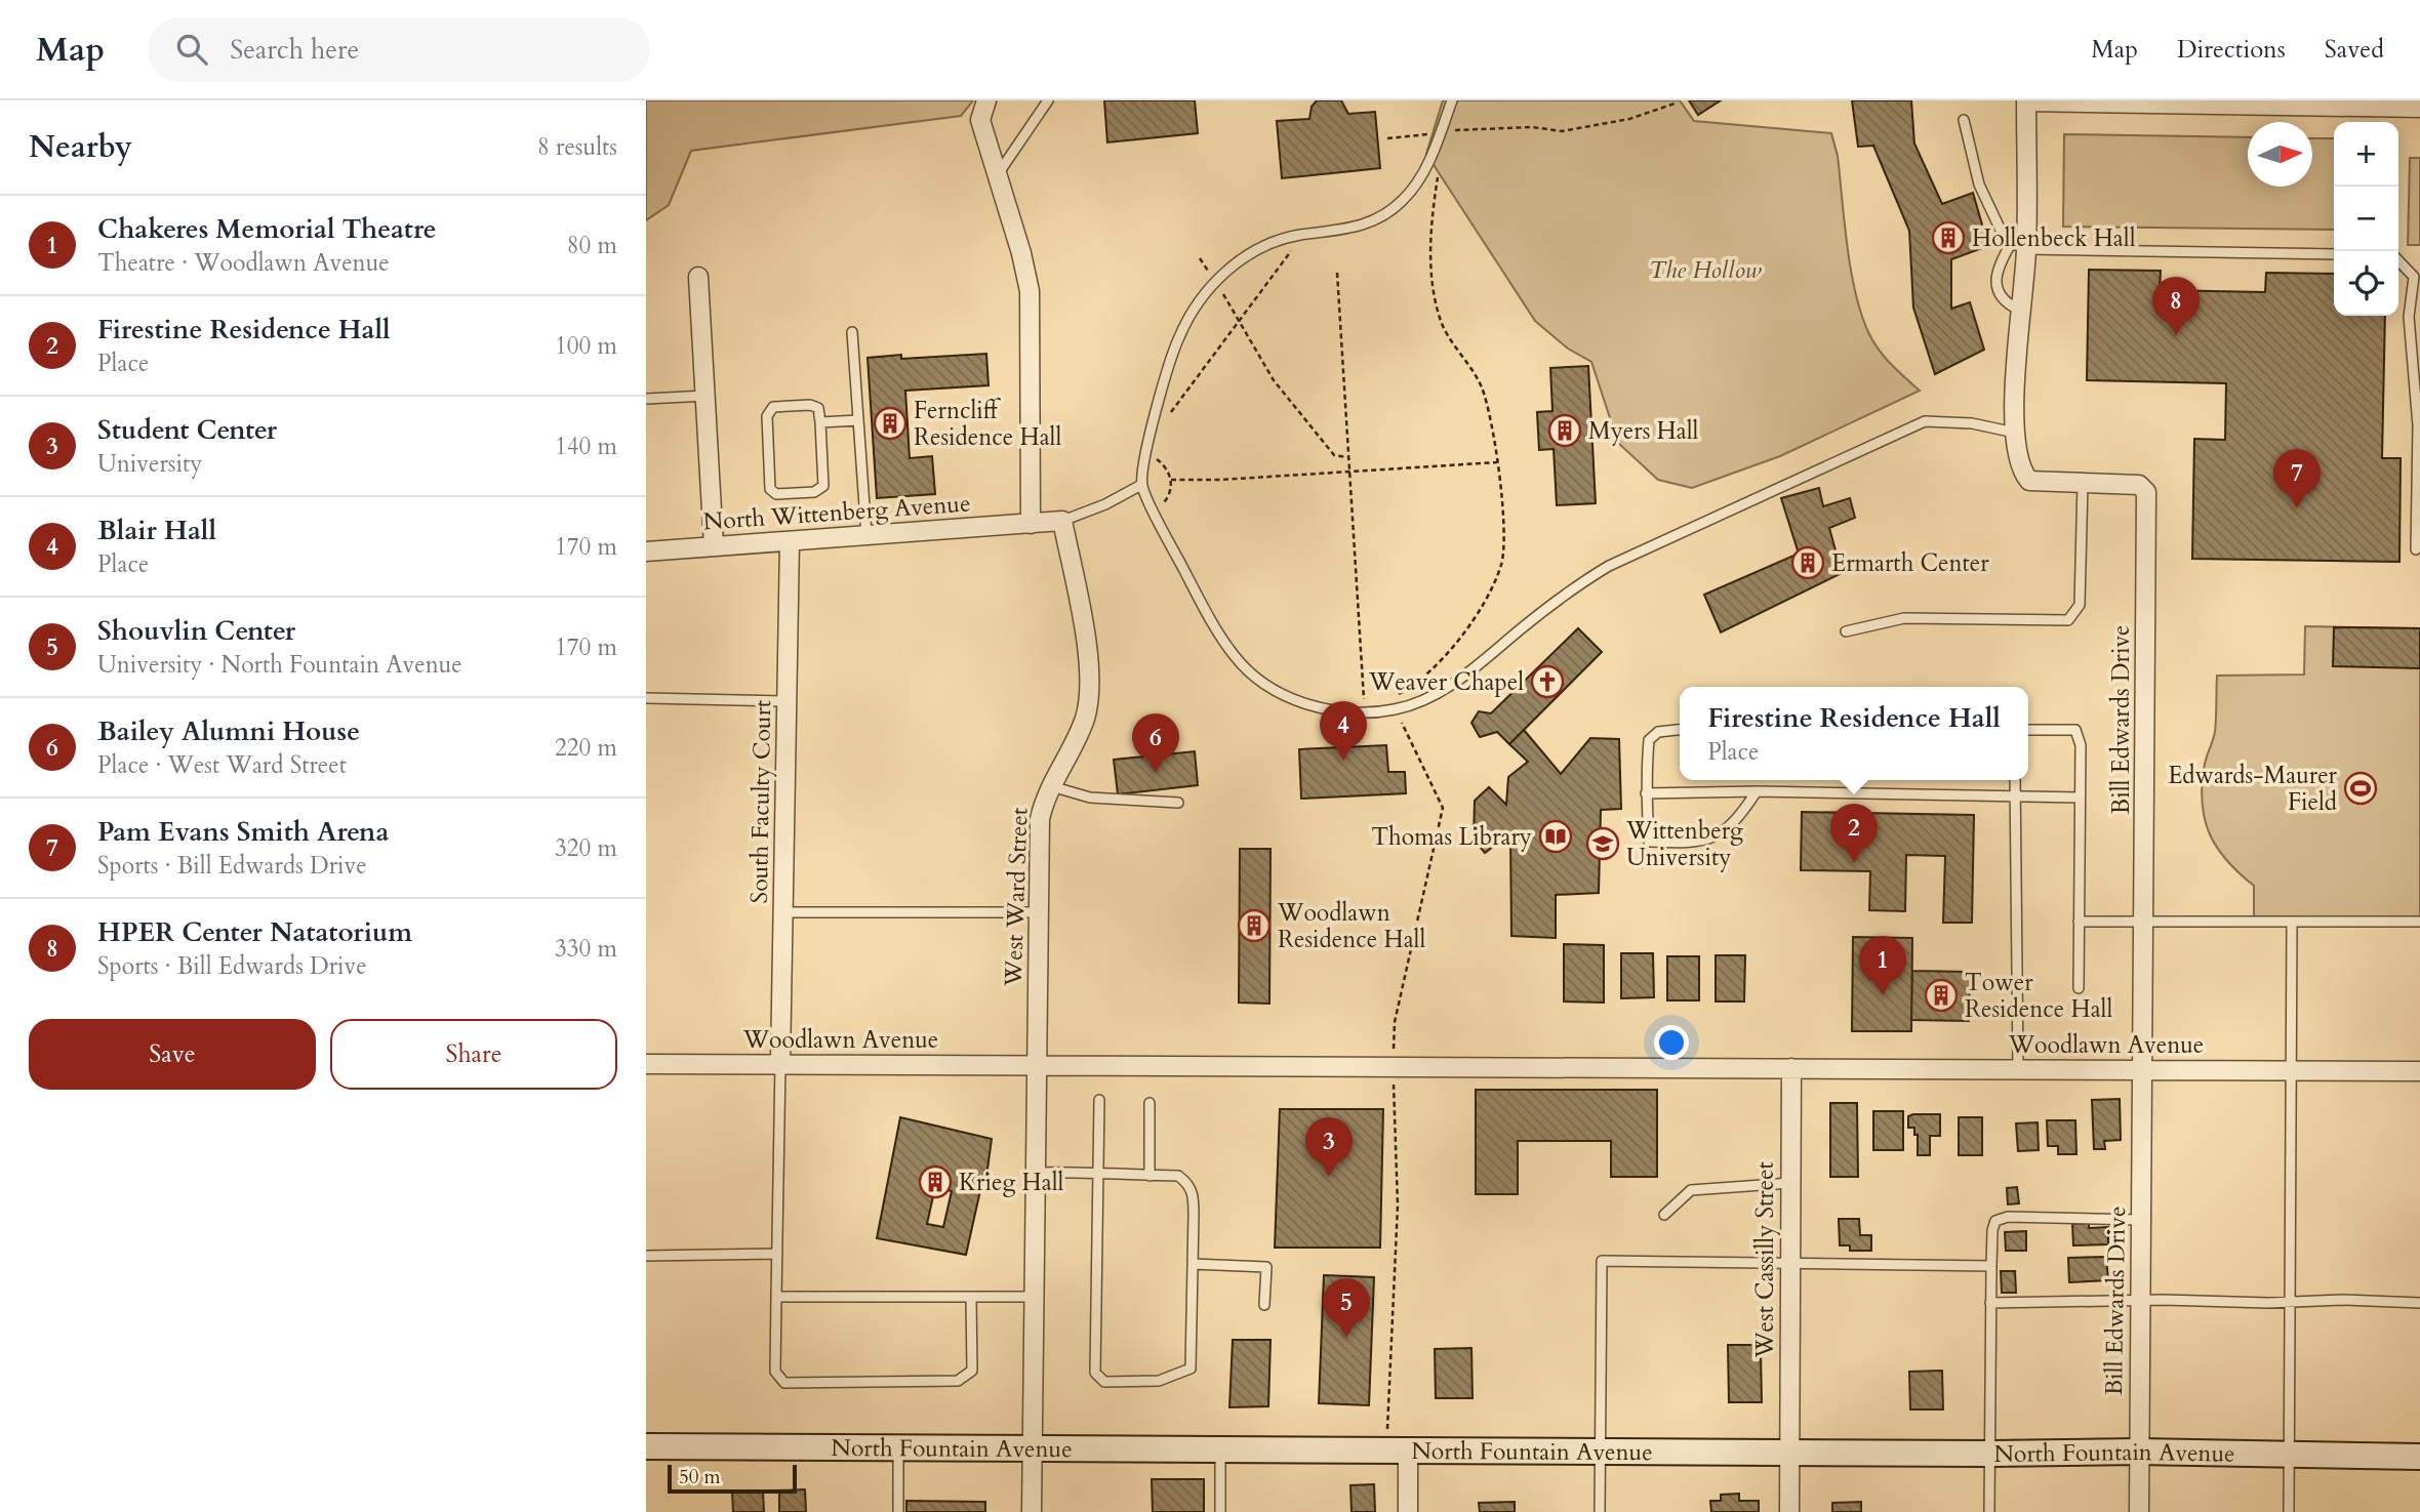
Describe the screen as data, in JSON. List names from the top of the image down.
{
  "streets": {
    "street": [
      "North Wittenberg Avenue",
      "Bill Edwards Drive",
      "South Faculty Court",
      "West Ward Street",
      "Woodlawn Avenue",
      "West Cassilly Street",
      "North Fountain Avenue"
    ]
  },
  "crossings": [
    ["North Wittenberg Avenue", "South Faculty Court"],
    ["Bill Edwards Drive", "Woodlawn Avenue"],
    ["Bill Edwards Drive", "North Fountain Avenue"],
    ["South Faculty Court", "Woodlawn Avenue"],
    ["West Ward Street", "Woodlawn Avenue"],
    ["West Ward Street", "North Fountain Avenue"],
    ["Woodlawn Avenue", "West Cassilly Street"],
    ["West Cassilly Street", "North Fountain Avenue"]
  ],
  "parks": ["The Hollow"],
  "places": {
    "building": [
      "Hollenbeck Hall",
      "Ferncliff Residence Hall",
      "Myers Hall",
      "Ermarth Center",
      "Woodlawn Residence Hall",
      "Tower Residence Hall",
      "Krieg Hall"
    ],
    "church": ["Weaver Chapel"],
    "sports": ["Edwards-Maurer Field"],
    "library": ["Thomas Library"],
    "school or university": ["Wittenberg University"]
  },
  "scale_bar": "50 m",
  "north": "right",
  "page": {
    "header": "Map",
    "search": "Search here",
    "nav": ["Map", "Directions", "Saved"],
    "heading": ["Nearby", "8 results"],
    "map_buttons": ["+", "−"],
    "list": [
      {
        "mark": "1",
        "name": "Chakeres Memorial Theatre",
        "note": "Theatre · Woodlawn Avenue",
        "value": "80 m"
      },
      {
        "mark": "2",
        "name": "Firestine Residence Hall",
        "note": "Place",
        "value": "100 m"
      },
      {
        "mark": "3",
        "name": "Student Center",
        "note": "University",
        "value": "140 m"
      },
      {
        "mark": "4",
        "name": "Blair Hall",
        "note": "Place",
        "value": "170 m"
      },
      {
        "mark": "5",
        "name": "Shouvlin Center",
        "note": "University · North Fountain Avenue",
        "value": "170 m"
      },
      {
        "mark": "6",
        "name": "Bailey Alumni House",
        "note": "Place · West Ward Street",
        "value": "220 m"
      },
      {
        "mark": "7",
        "name": "Pam Evans Smith Arena",
        "note": "Sports · Bill Edwards Drive",
        "value": "320 m"
      },
      {
        "mark": "8",
        "name": "HPER Center Natatorium",
        "note": "Sports · Bill Edwards Drive",
        "value": "330 m"
      }
    ],
    "pins": [
      "8",
      "7",
      "4",
      "6",
      "2",
      "1",
      "3",
      "5"
    ],
    "popup": ["Firestine Residence Hall", "Place"],
    "buttons": ["Save", "Share"],
    "scale": "50 m"
  }
}
